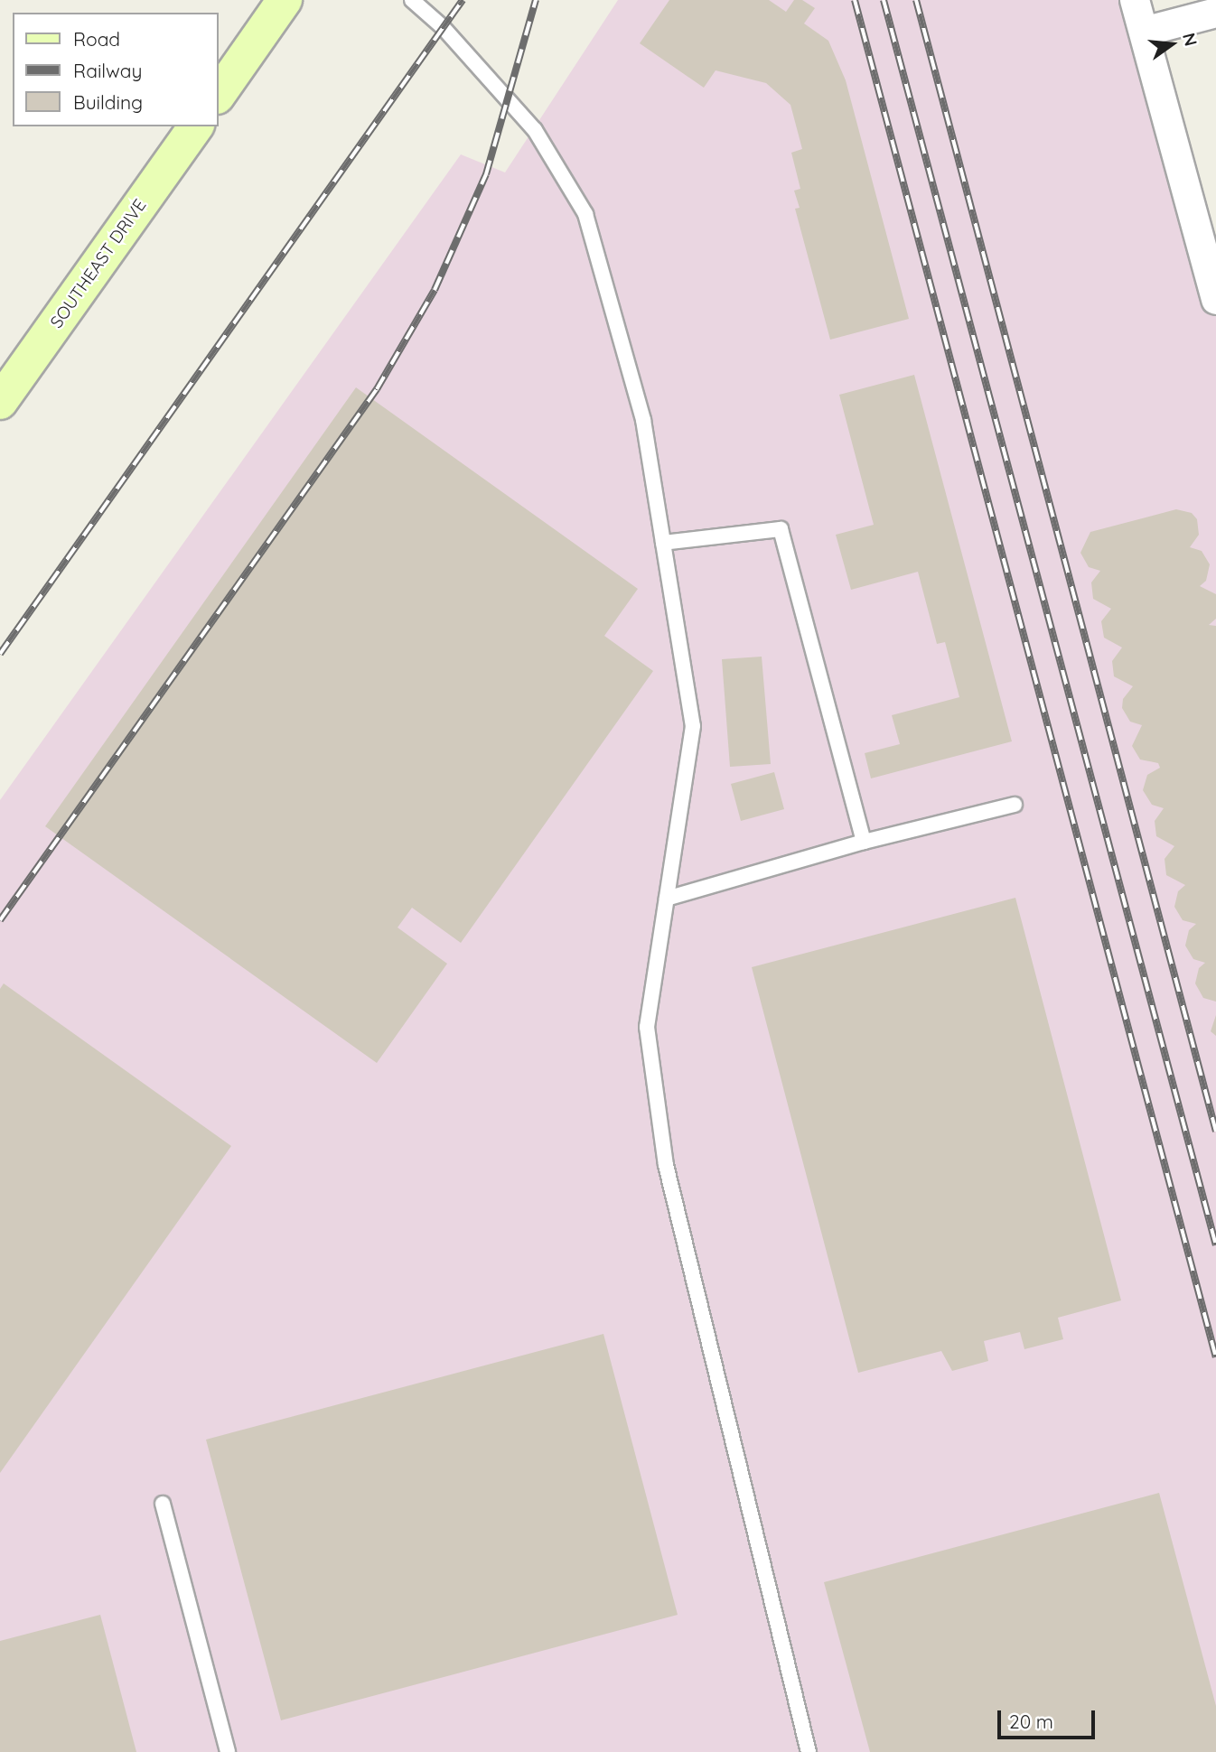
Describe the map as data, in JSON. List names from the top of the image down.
{
  "streets": {
    "main road": ["SOUTHEAST DRIVE"]
  },
  "legend": ["Road", "Railway", "Building"],
  "scale_bar": "20 m",
  "north": "right"
}
